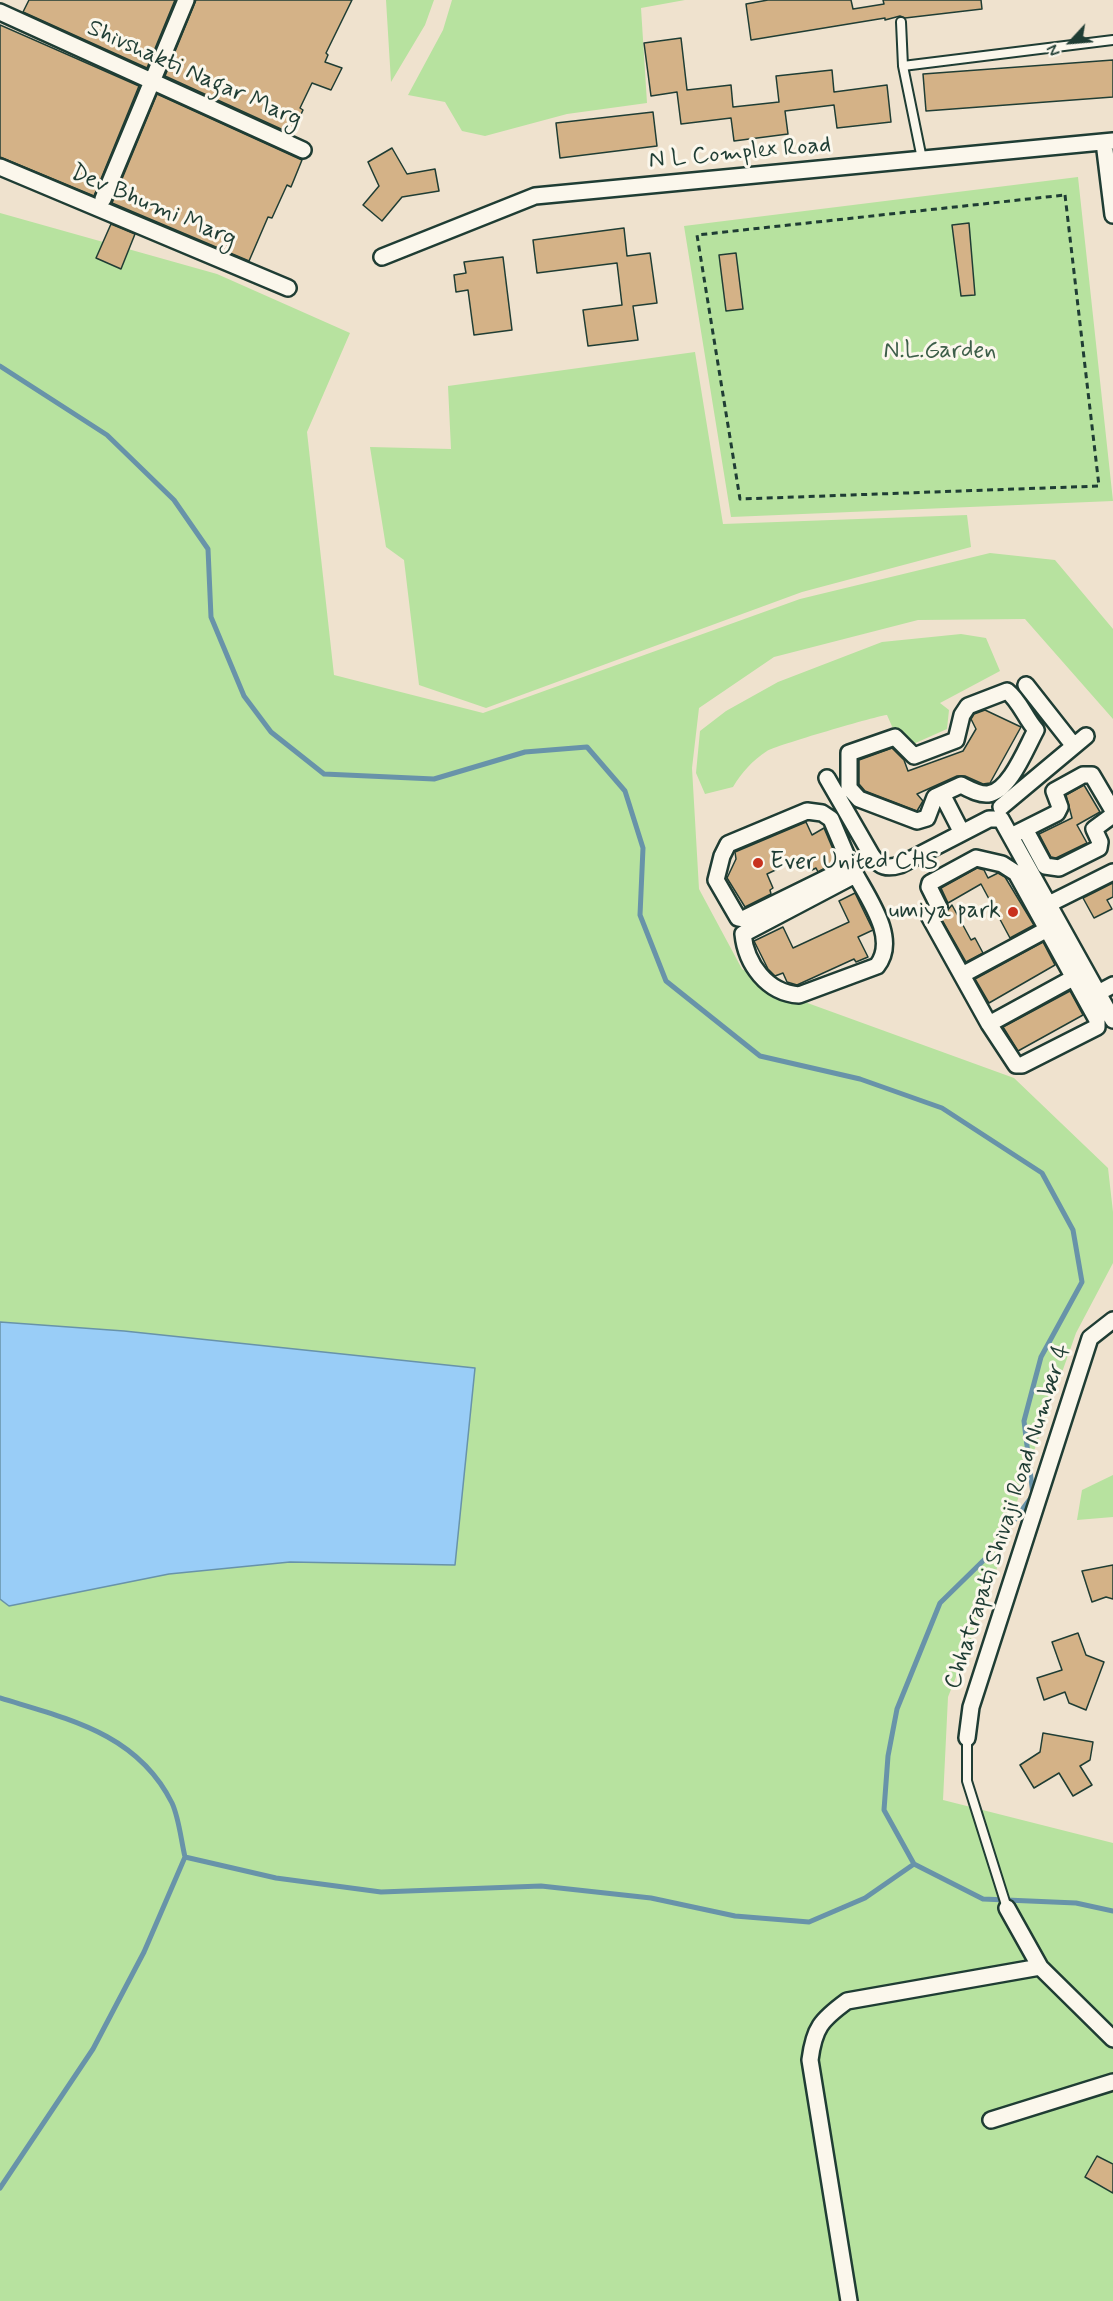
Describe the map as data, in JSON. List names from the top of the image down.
{
  "streets": {
    "street": [
      "Shivshakti Nagar Marg",
      "N L Complex Road",
      "Dev Bhumi Marg",
      "Chhatrapati Shivaji Road Number 4"
    ]
  },
  "parks": ["N.L.Garden"],
  "places": ["Ever United CHS", "umiya park"],
  "north": "bottom left"
}
